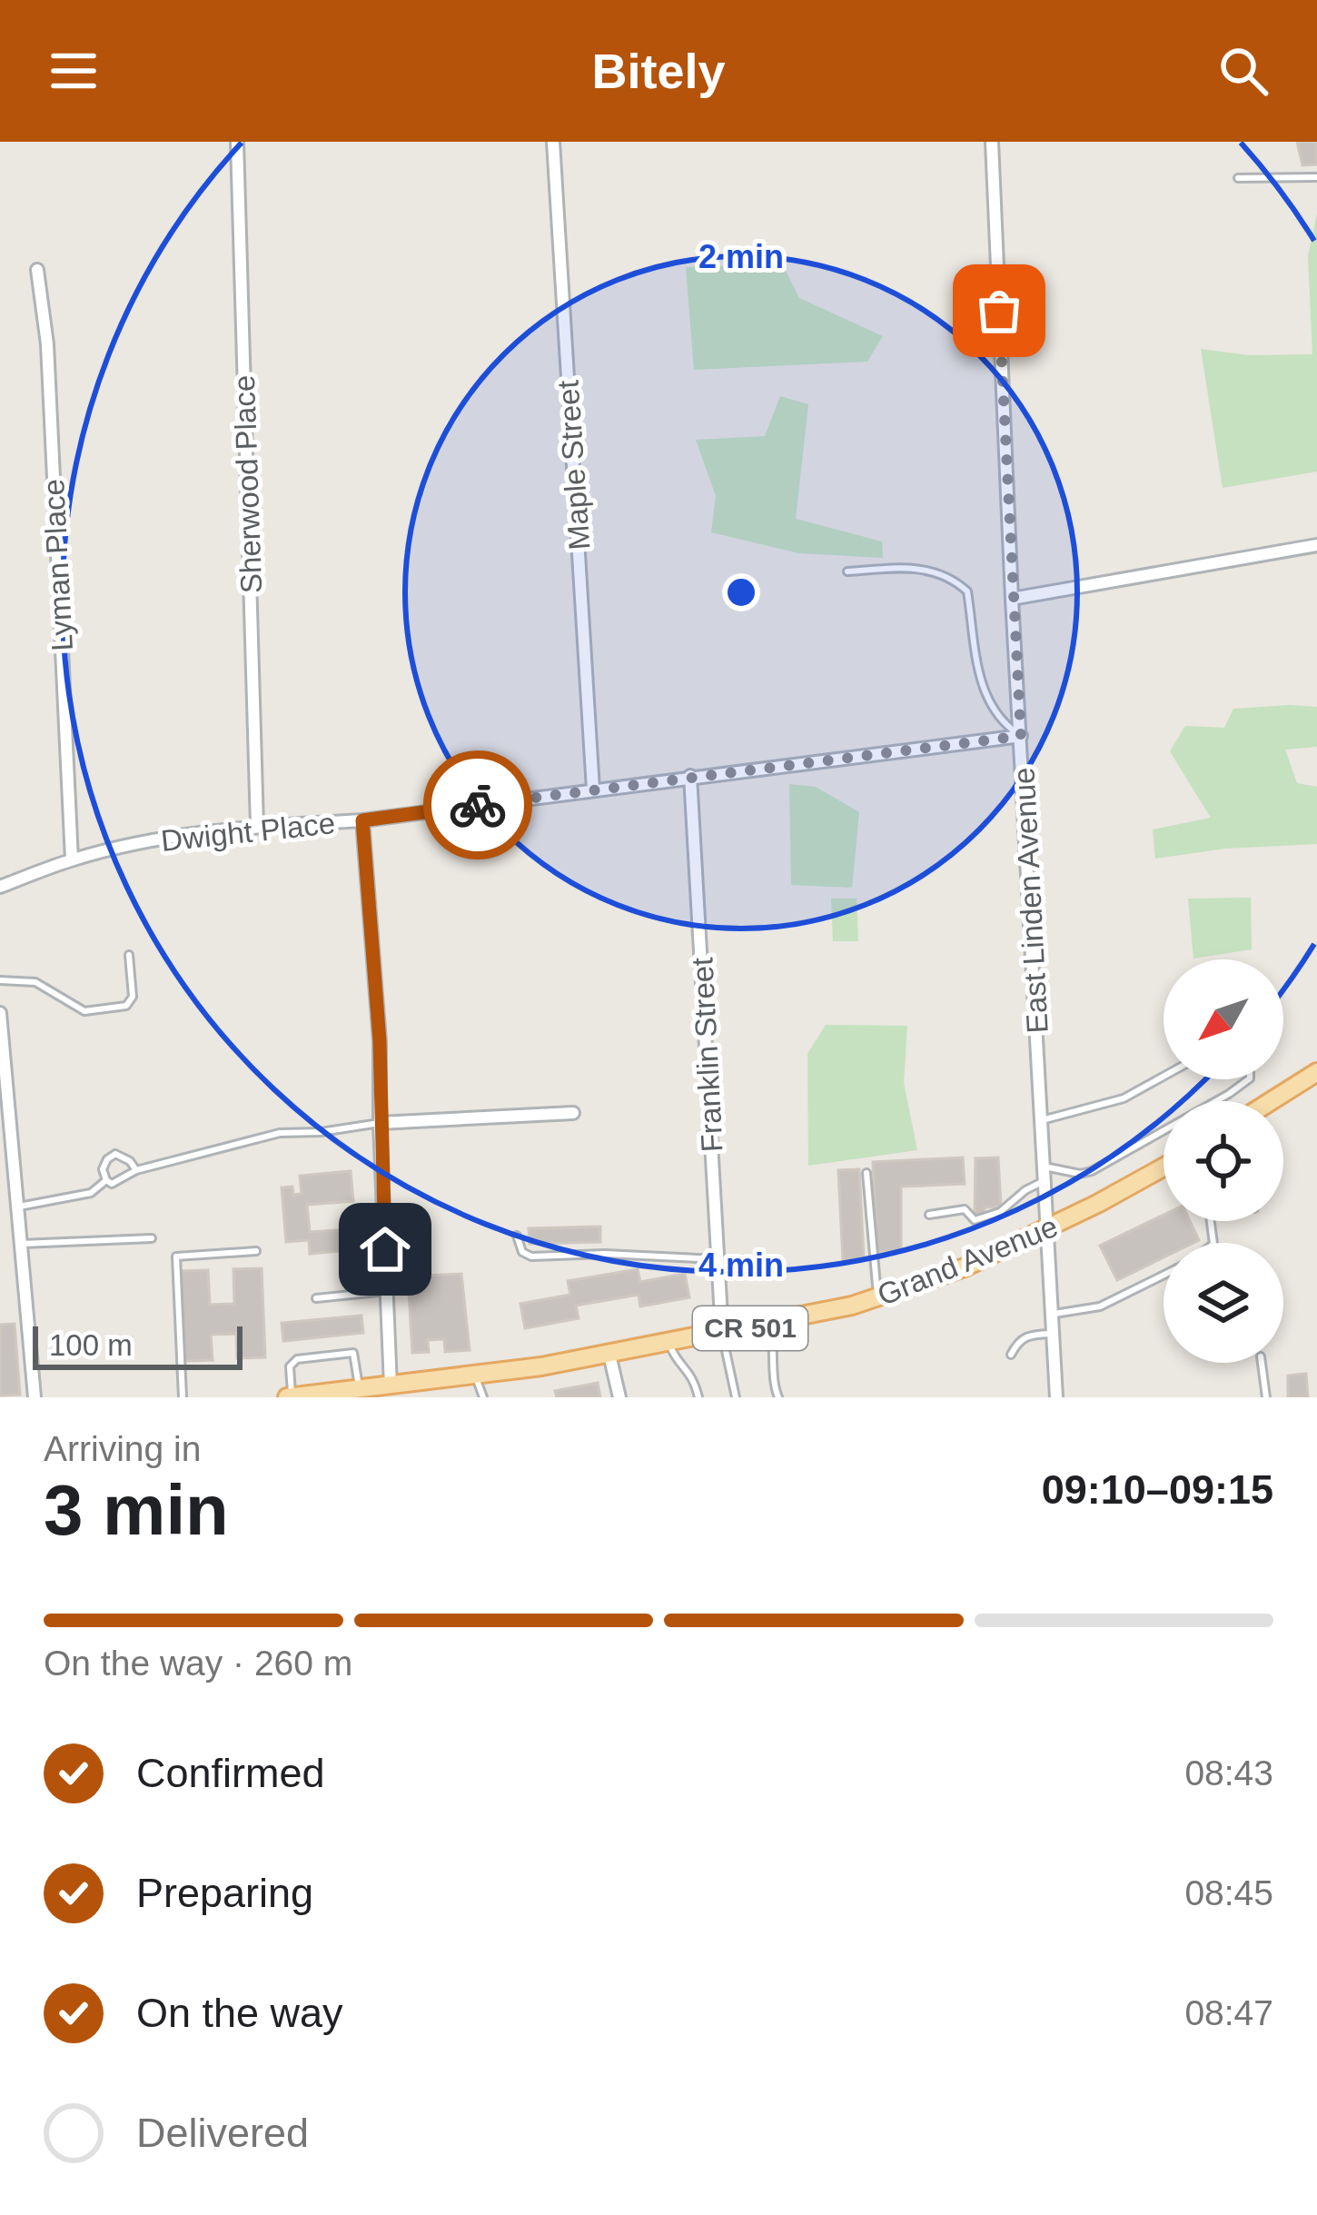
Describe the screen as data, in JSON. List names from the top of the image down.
{
  "streets": {
    "main road": ["Grand Avenue", "CR 501"],
    "street": [
      "Maple Street",
      "Sherwood Place",
      "Lyman Place",
      "Dwight Place",
      "East Linden Avenue",
      "Franklin Street"
    ]
  },
  "crossings": [
    ["Maple Street", "Dwight Place"],
    ["Sherwood Place", "Dwight Place"],
    ["Lyman Place", "Dwight Place"],
    ["Dwight Place", "East Linden Avenue"],
    ["Dwight Place", "Franklin Street"],
    ["East Linden Avenue", "Grand Avenue"],
    ["Franklin Street", "Grand Avenue"]
  ],
  "scale_bar": "100 m",
  "north": "bottom left",
  "page": {
    "header": "Bitely",
    "scale": "100 m",
    "heading": ["3 min", "Arriving in", "09:10–09:15"],
    "bar": "On the way · 260 m",
    "list": [
      ["Confirmed", "08:43"],
      ["Preparing", "08:45"],
      ["On the way", "08:47"],
      "Delivered"
    ]
  },
  "rings": ["2 min", "4 min"]
}
